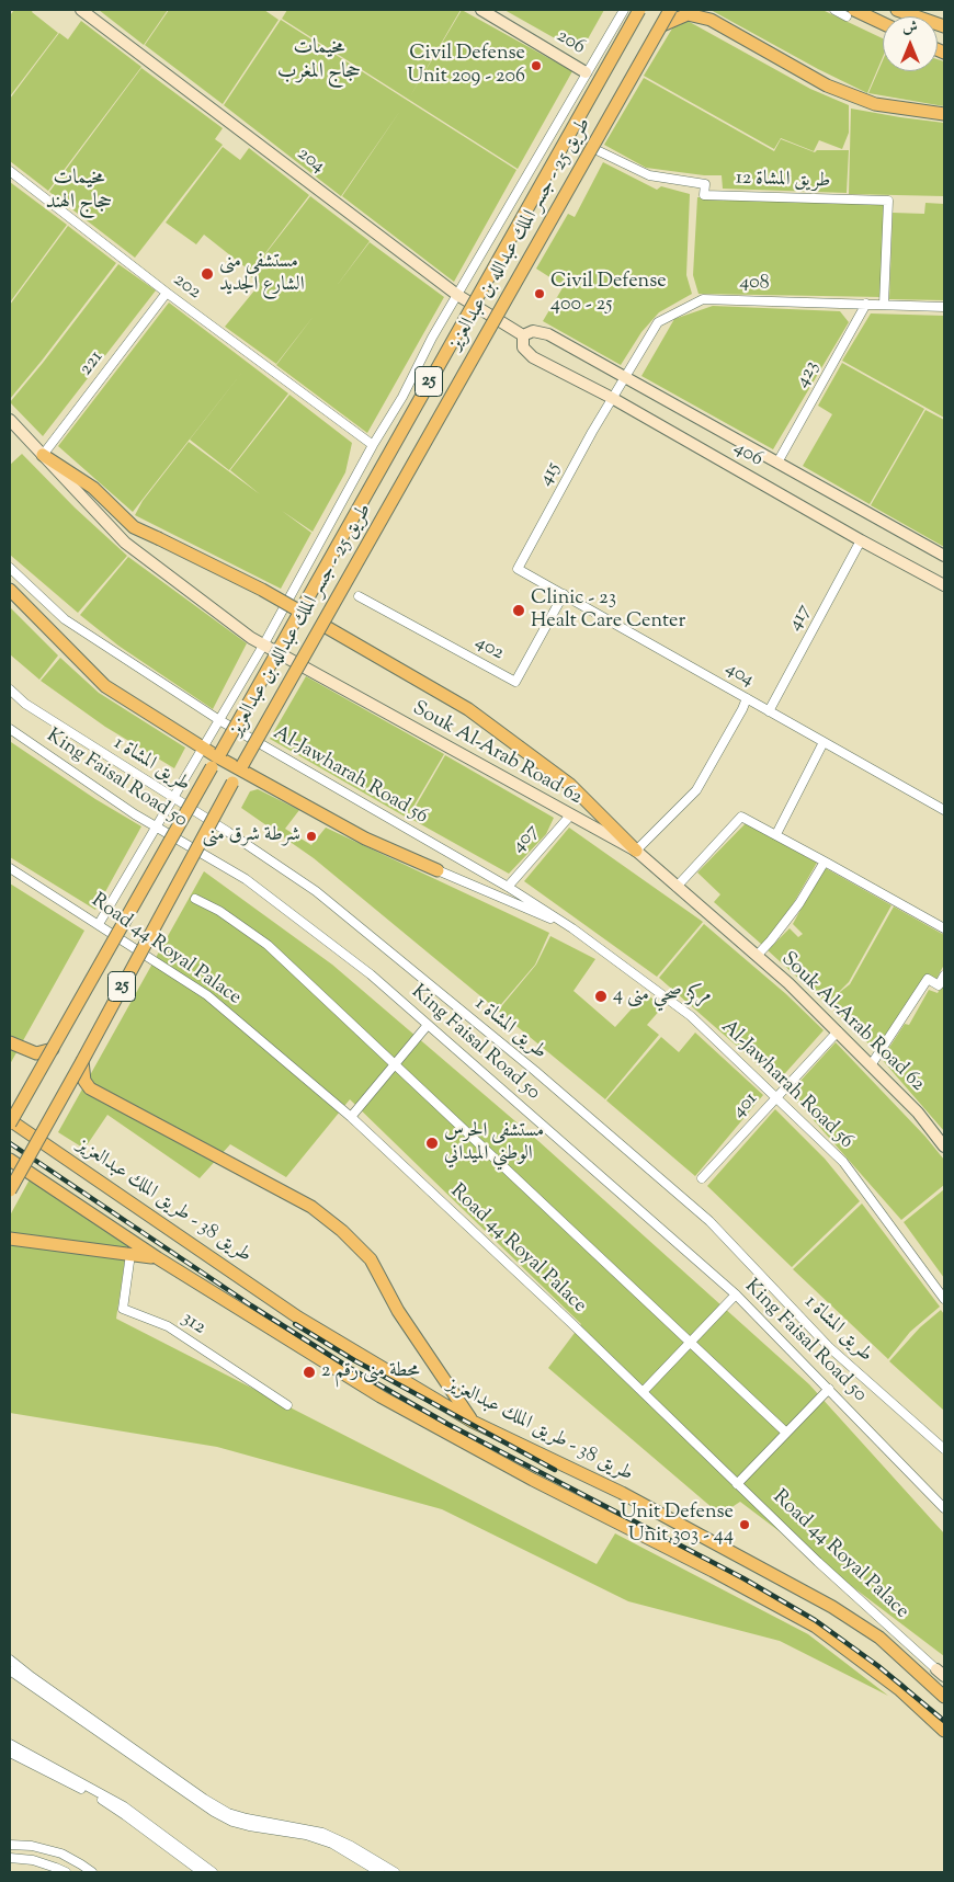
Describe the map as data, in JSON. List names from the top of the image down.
{
  "streets": {
    "main road": [
      "206",
      "204",
      "طريق 25 - جسر الملك عبدالله بن عبدالعزيز",
      "25",
      "406",
      "Souk Al-Arab Road 62",
      "طريق 38 - طريق الملك عبدالعزيز"
    ],
    "street": [
      "طريق المشاة 12",
      "408",
      "202",
      "221",
      "423",
      "415",
      "417",
      "402",
      "404",
      "طريق المشاة 1",
      "Al-Jawharah Road 56",
      "King Faisal Road 50",
      "407",
      "Road 44 Royal Palace",
      "401",
      "312"
    ]
  },
  "crossings": [
    ["204", "406"],
    ["طريق المشاة 12", "408"],
    ["طريق 25 - جسر الملك عبدالله بن عبدالعزيز", "25"],
    ["طريق 25 - جسر الملك عبدالله بن عبدالعزيز", "طريق 38 - طريق الملك عبدالعزيز"],
    ["408", "423"],
    ["408", "406"],
    ["408", "415"],
    ["202", "221"],
    ["221", "Souk Al-Arab Road 62"],
    ["423", "406"],
    ["406", "415"],
    ["406", "417"],
    ["415", "404"],
    ["417", "404"],
    ["402", "404"],
    ["Souk Al-Arab Road 62", "407"],
    ["Souk Al-Arab Road 62", "401"],
    ["Al-Jawharah Road 56", "407"],
    ["Al-Jawharah Road 56", "401"]
  ],
  "districts": ["مخيمات حجاج المغرب", "مخيمات حجاج الهند"],
  "places": [
    "Civil Defense Unit 209 - 206",
    "مستشفى منى الشارع الجديد",
    "Civil Defense 400 - 25",
    "Clinic - 23 Healt Care Center",
    "شرطة شرق منى",
    "مركز صحي منى 4",
    "مستشفى الحرس الوطني الميداني",
    "محطة منى رقم 2",
    "Unit Defense Unit 303 - 44"
  ],
  "north": "top"
}
